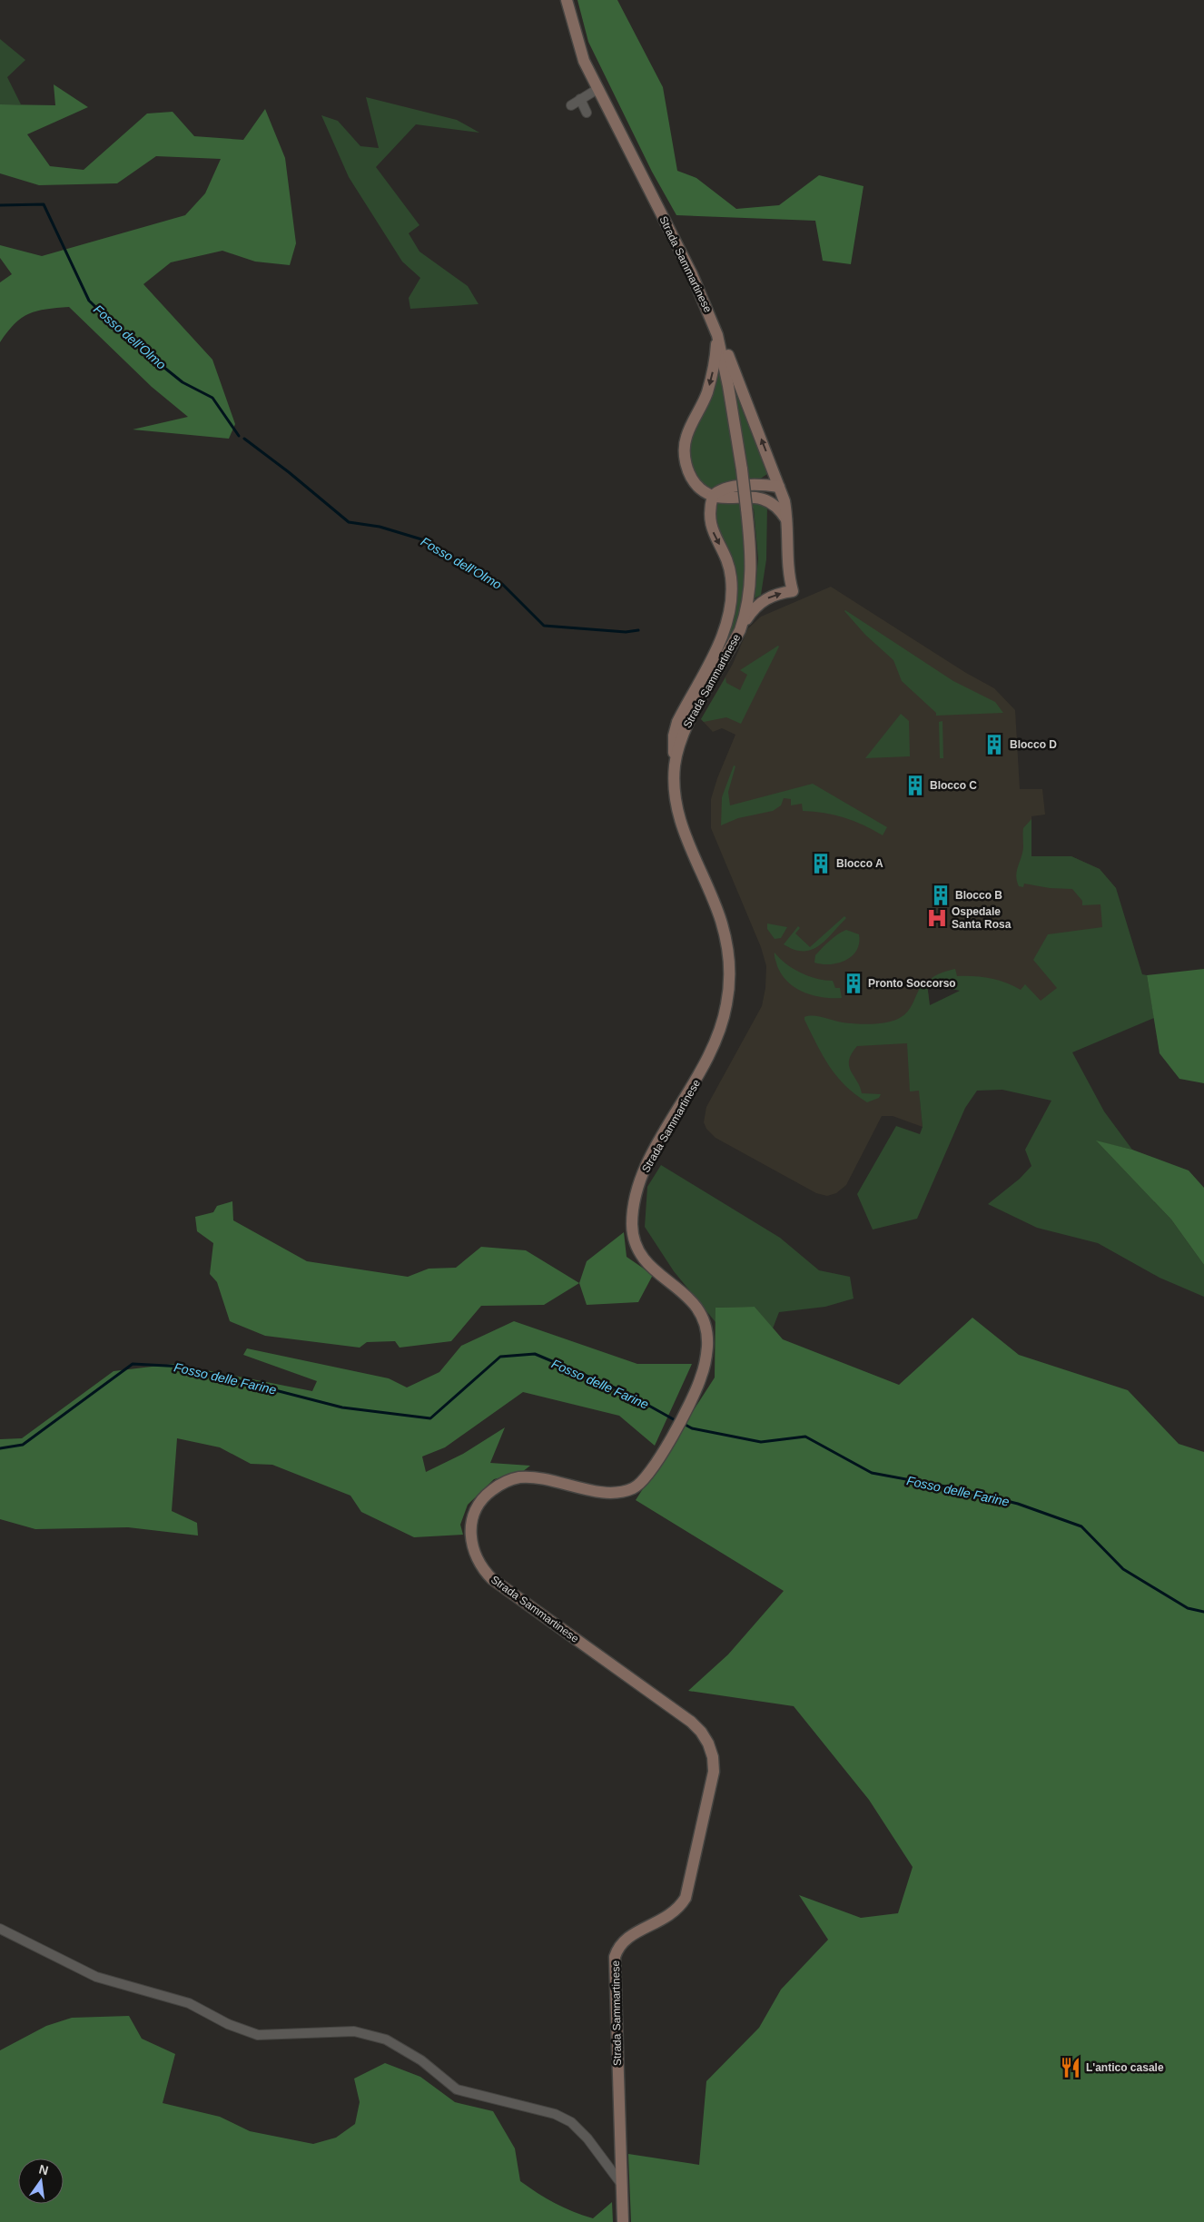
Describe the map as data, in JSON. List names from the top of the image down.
{
  "streets": {
    "main road": ["Strada Sammartinese"]
  },
  "water": ["Fosso dell'Olmo", "Fosso delle Farine"],
  "places": {
    "building": [
      "Blocco D",
      "Blocco C",
      "Blocco A",
      "Blocco B",
      "Pronto Soccorso"
    ],
    "hospital": ["Ospedale Santa Rosa"],
    "restaurant": ["L'antico casale"]
  },
  "north": "top"
}
